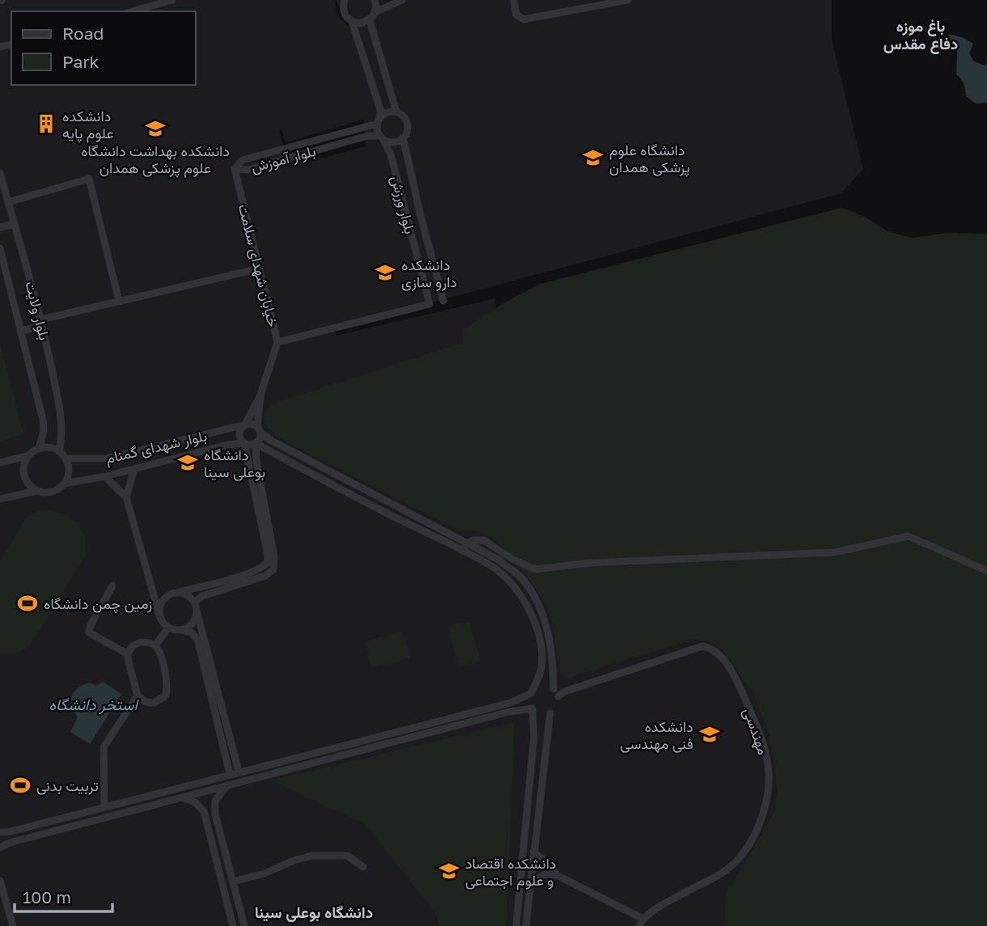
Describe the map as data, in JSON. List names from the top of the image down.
{
  "streets": {
    "street": [
      "بلوار آموزش",
      "بلوار ورزش",
      "خیابان شهدای سلامت",
      "بلوار ولایت",
      "بلوار شهدای گمنام",
      "مهندسی"
    ]
  },
  "crossings": [
    ["بلوار آموزش", "بلوار ورزش"],
    ["بلوار آموزش", "خیابان شهدای سلامت"],
    ["بلوار ورزش", "خیابان شهدای سلامت"],
    ["خیابان شهدای سلامت", "بلوار شهدای گمنام"],
    ["بلوار ولایت", "بلوار شهدای گمنام"]
  ],
  "districts": ["باغ موزه دفاع مقدس", "دانشگاه بوعلی سینا"],
  "water": ["استخر دانشگاه"],
  "places": {
    "building": ["دانشکده علوم پایه"],
    "school or university": [
      "دانشکده بهداشت دانشگاه علوم پزشکی همدان",
      "دانشگاه علوم پزشکی همدان",
      "دانشکده دارو سازی",
      "دانشگاه بوعلی سینا",
      "دانشکده فنی مهندسی",
      "دانشکده اقتصاد و علوم اجتماعی"
    ],
    "sports": ["زمین چمن دانشگاه", "تربیت بدنی"]
  },
  "legend": ["Road", "Park"],
  "scale_bar": "100 m"
}
